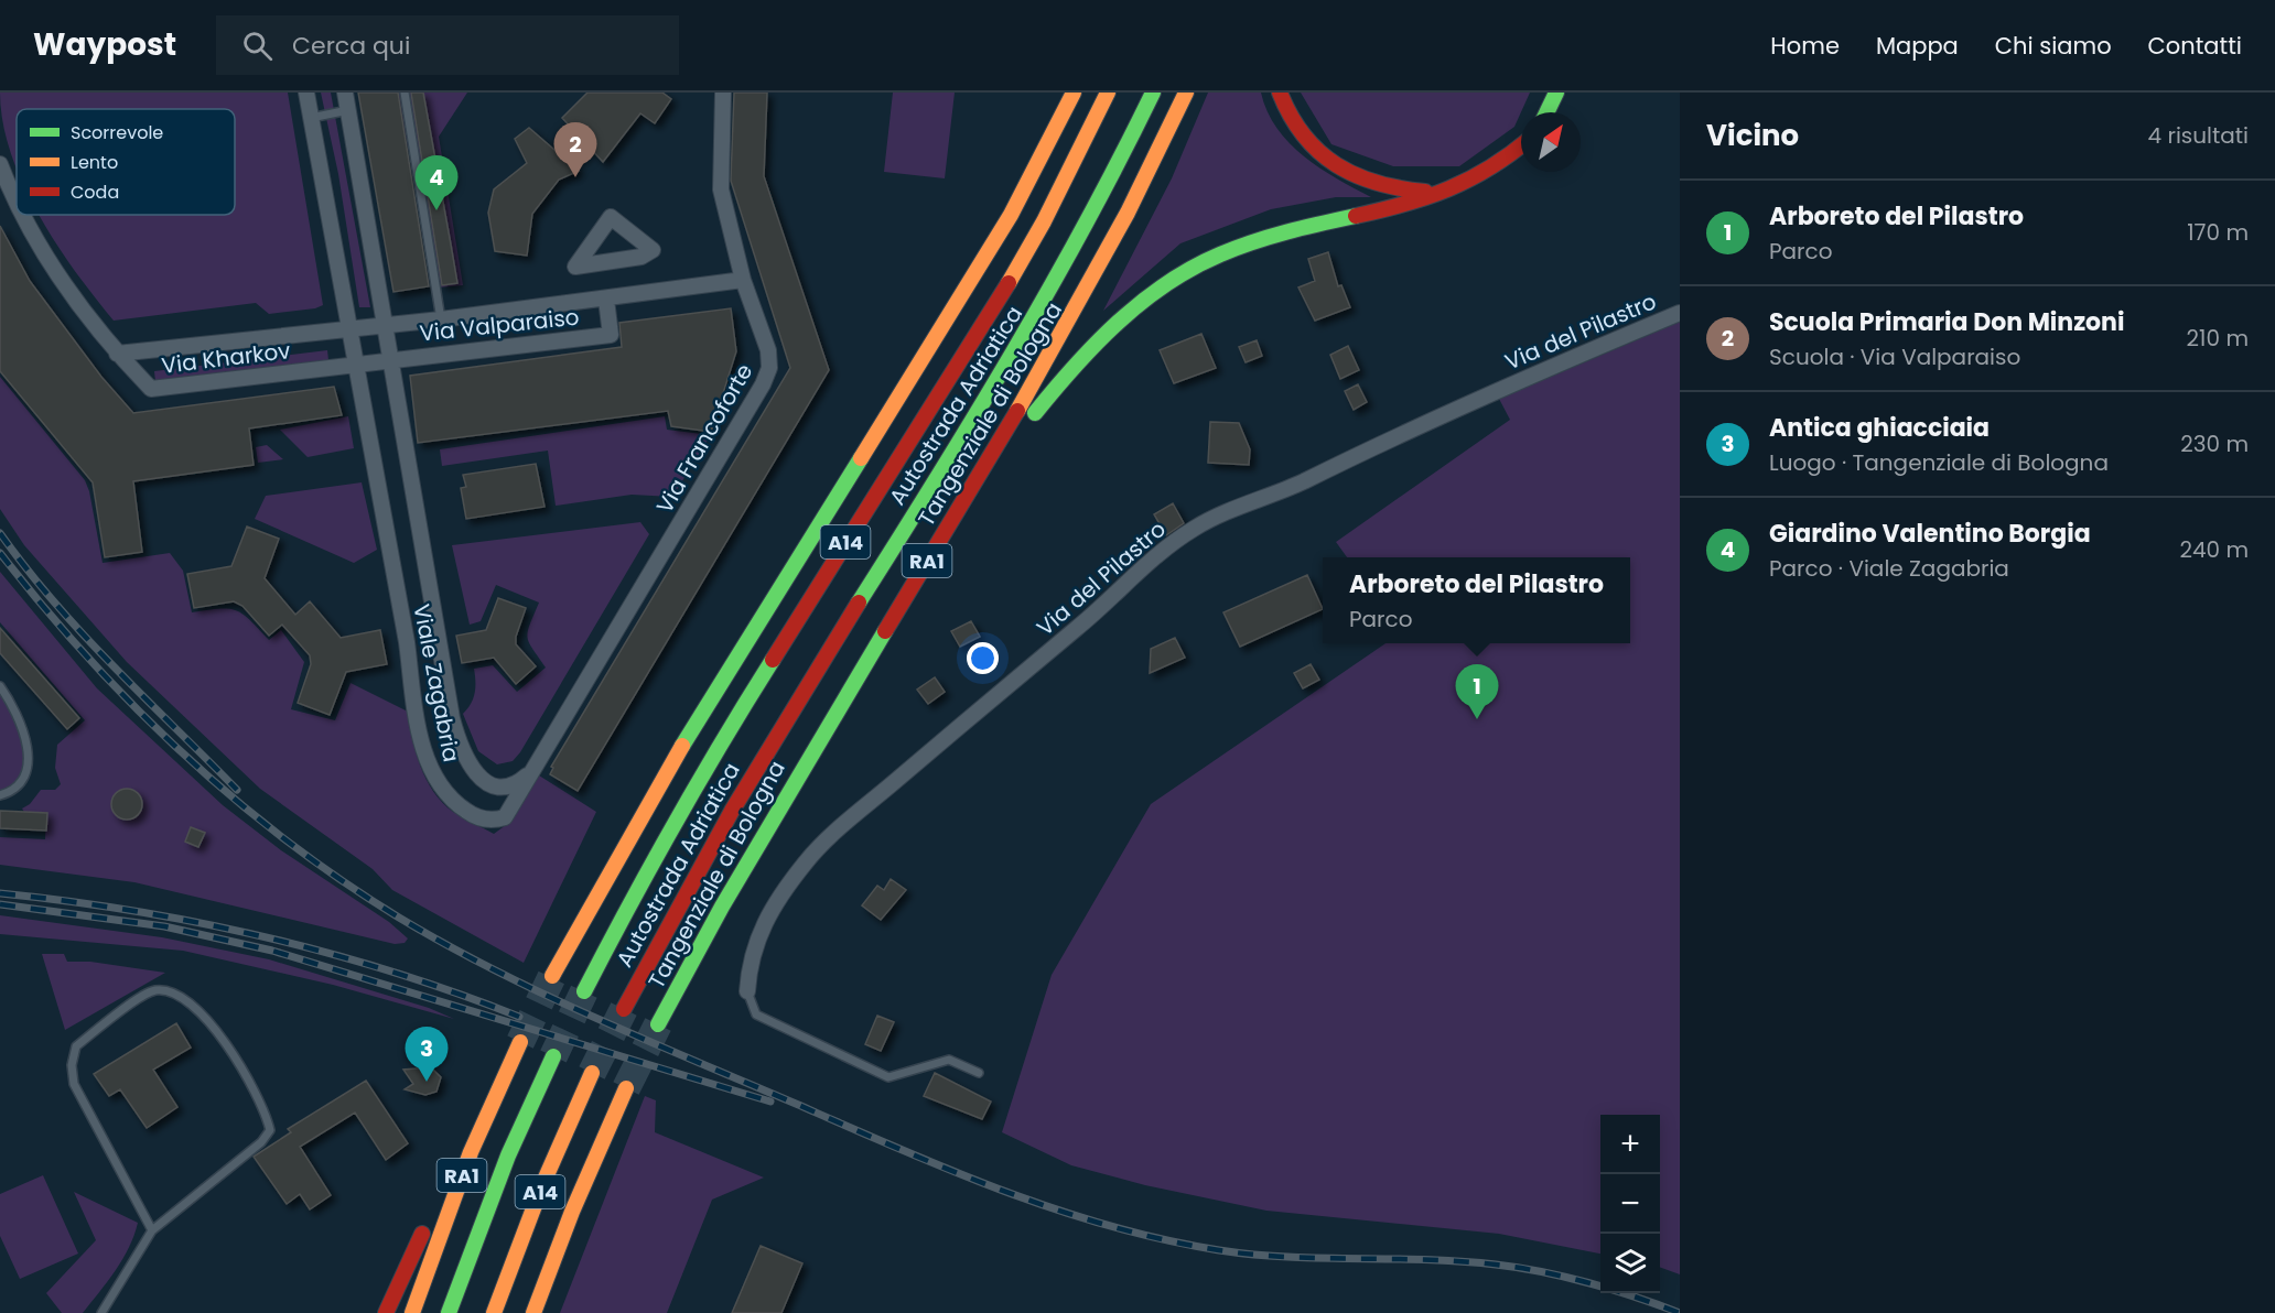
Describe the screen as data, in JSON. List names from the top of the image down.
{
  "streets": {
    "highway": [
      "Autostrada Adriatica",
      "Tangenziale di Bologna",
      "A14",
      "RA1"
    ],
    "street": [
      "Via Valparaiso",
      "Via del Pilastro",
      "Via Kharkov",
      "Via Francoforte",
      "Viale Zagabria"
    ]
  },
  "crossings": [
    ["Via Valparaiso", "Via Kharkov"],
    ["Via Valparaiso", "Via Francoforte"],
    ["Via Valparaiso", "Viale Zagabria"],
    ["Via Kharkov", "Viale Zagabria"],
    ["Via Francoforte", "Viale Zagabria"]
  ],
  "legend": ["Scorrevole", "Lento", "Coda"],
  "north": "top right",
  "page": {
    "header": "Waypost",
    "search": "Cerca qui",
    "nav": [
      "Home",
      "Mappa",
      "Chi siamo",
      "Contatti"
    ],
    "heading": ["Vicino", "4 risultati"],
    "pins": [
      "2",
      "4",
      "1",
      "3"
    ],
    "list": [
      {
        "mark": "1",
        "name": "Arboreto del Pilastro",
        "note": "Parco",
        "value": "170 m"
      },
      {
        "mark": "2",
        "name": "Scuola Primaria Don Minzoni",
        "note": "Scuola · Via Valparaiso",
        "value": "210 m"
      },
      {
        "mark": "3",
        "name": "Antica ghiacciaia",
        "note": "Luogo · Tangenziale di Bologna",
        "value": "230 m"
      },
      {
        "mark": "4",
        "name": "Giardino Valentino Borgia",
        "note": "Parco · Viale Zagabria",
        "value": "240 m"
      }
    ],
    "popup": ["Arboreto del Pilastro", "Parco"],
    "map_buttons": ["+", "−"]
  }
}
